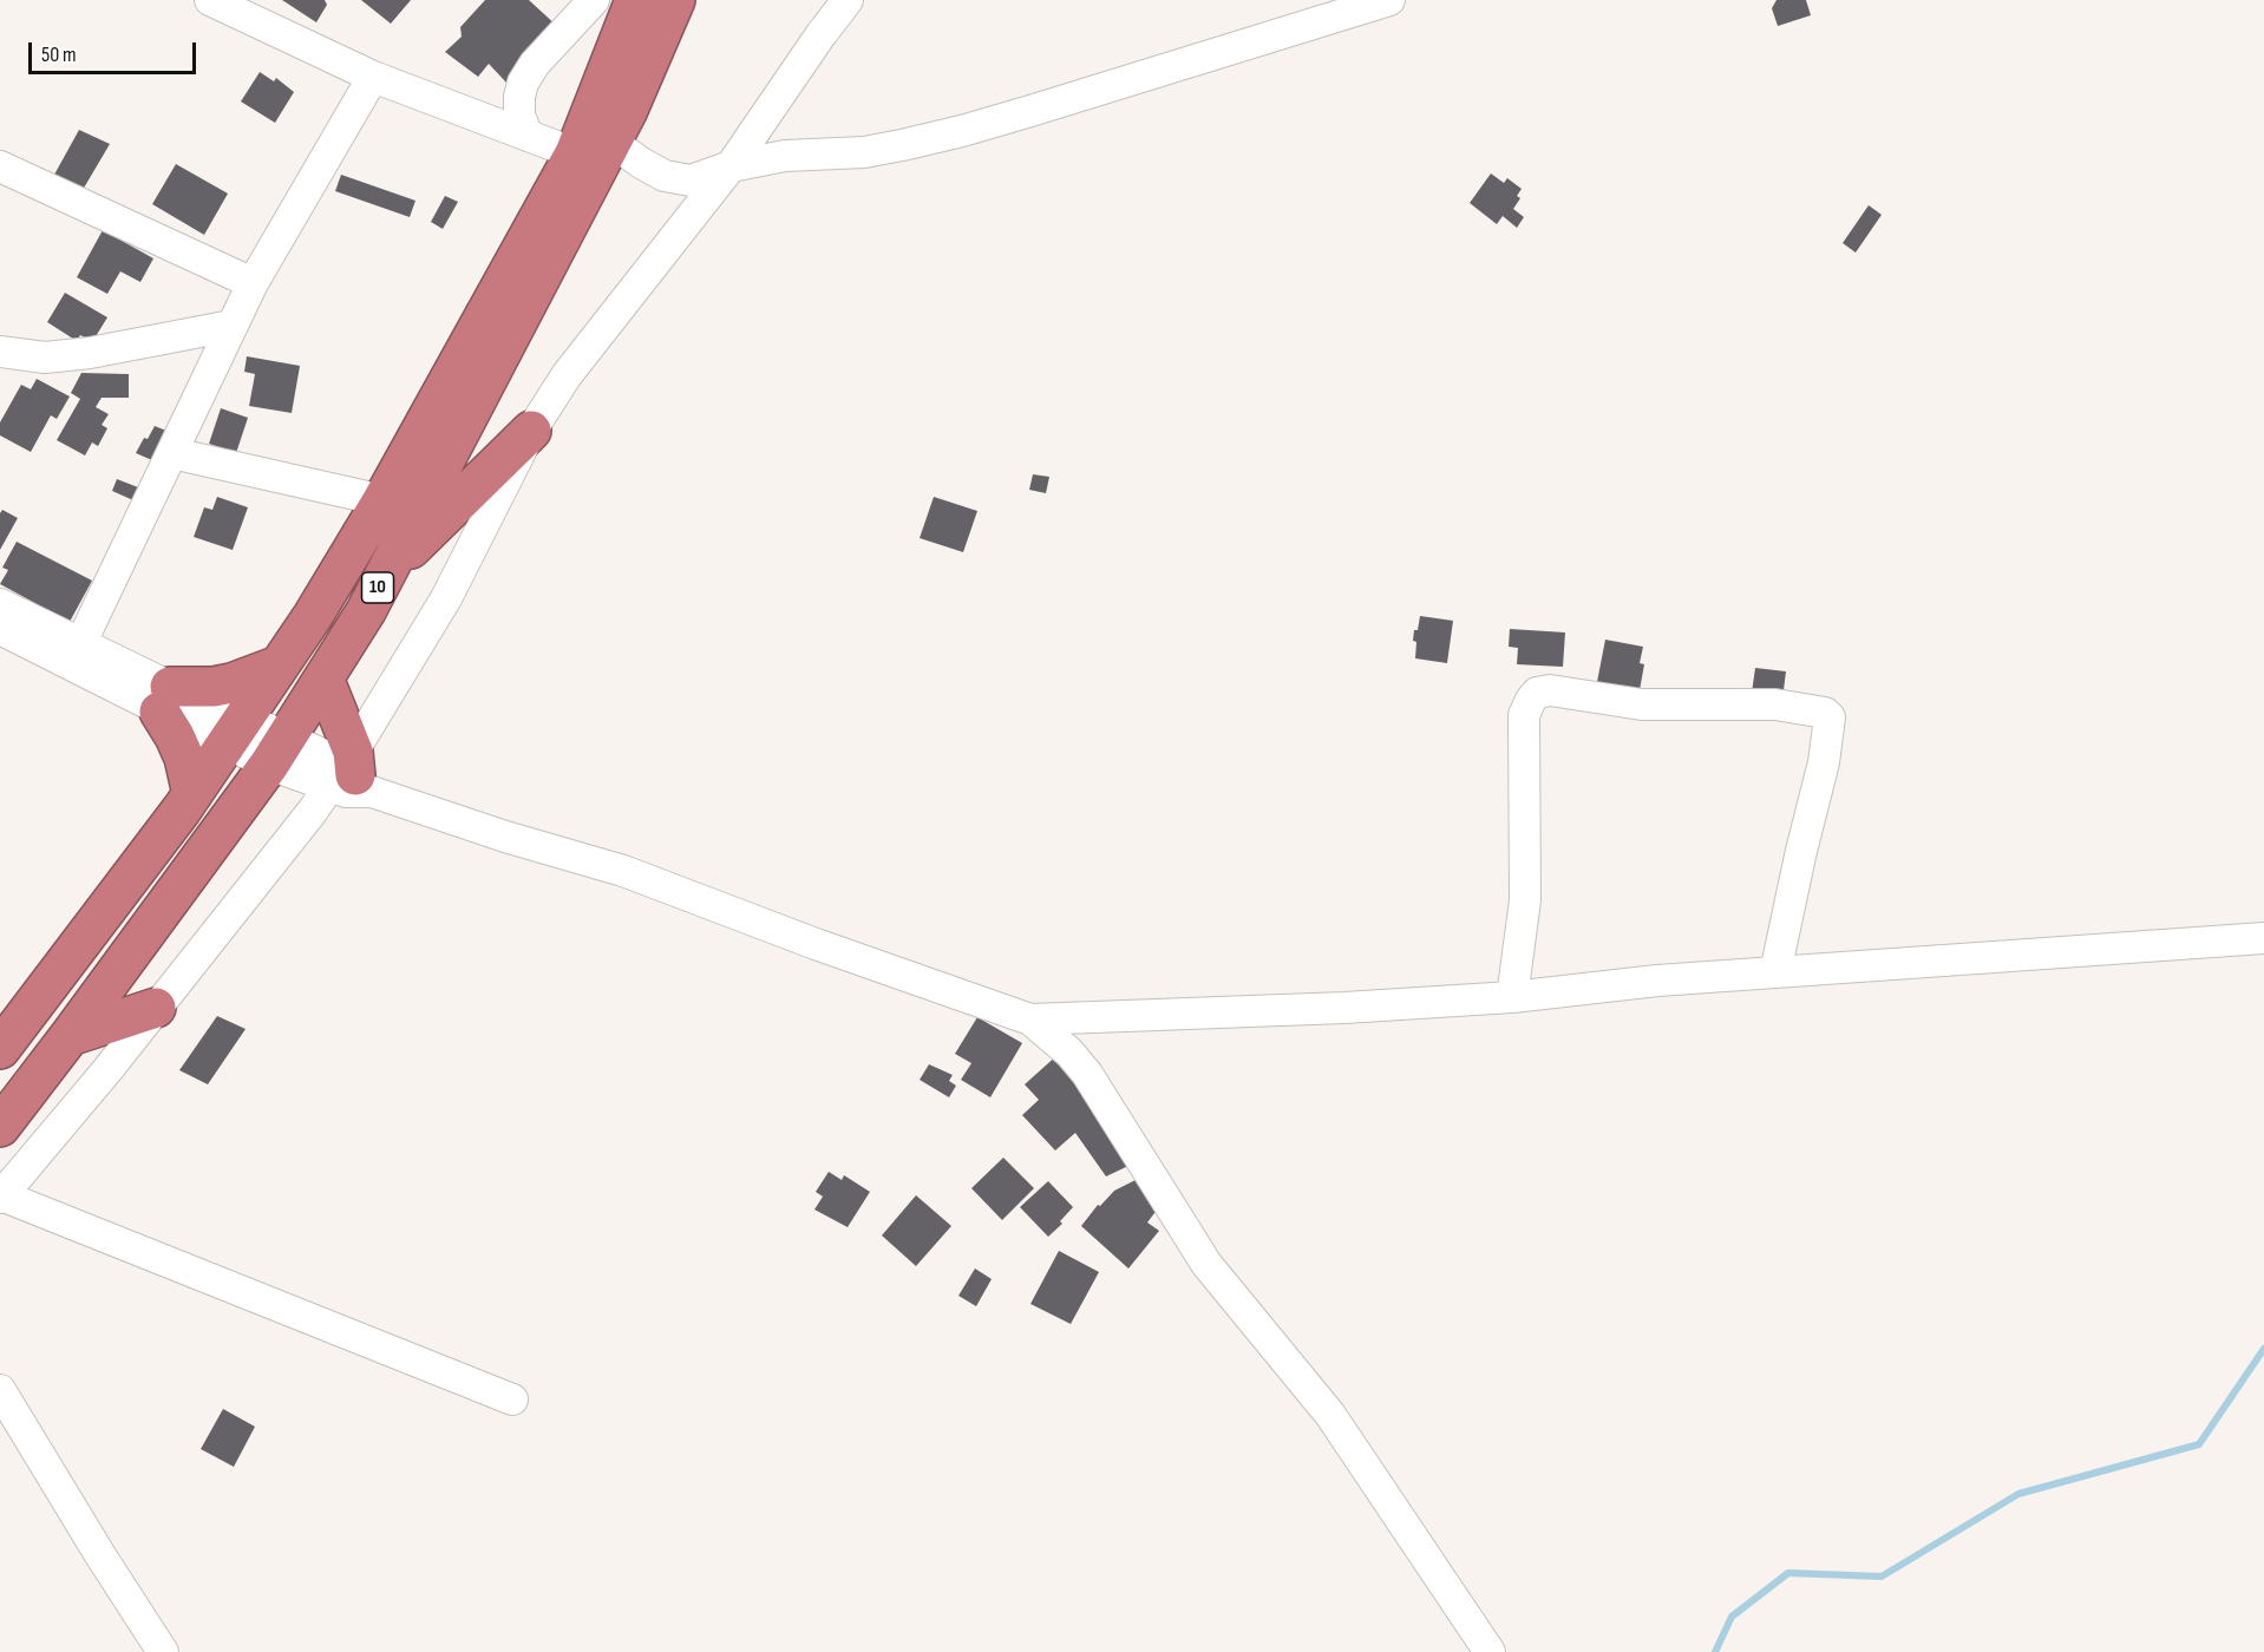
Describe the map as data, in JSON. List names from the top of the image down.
{
  "streets": {
    "highway": ["10"]
  },
  "scale_bar": "50 m"
}
